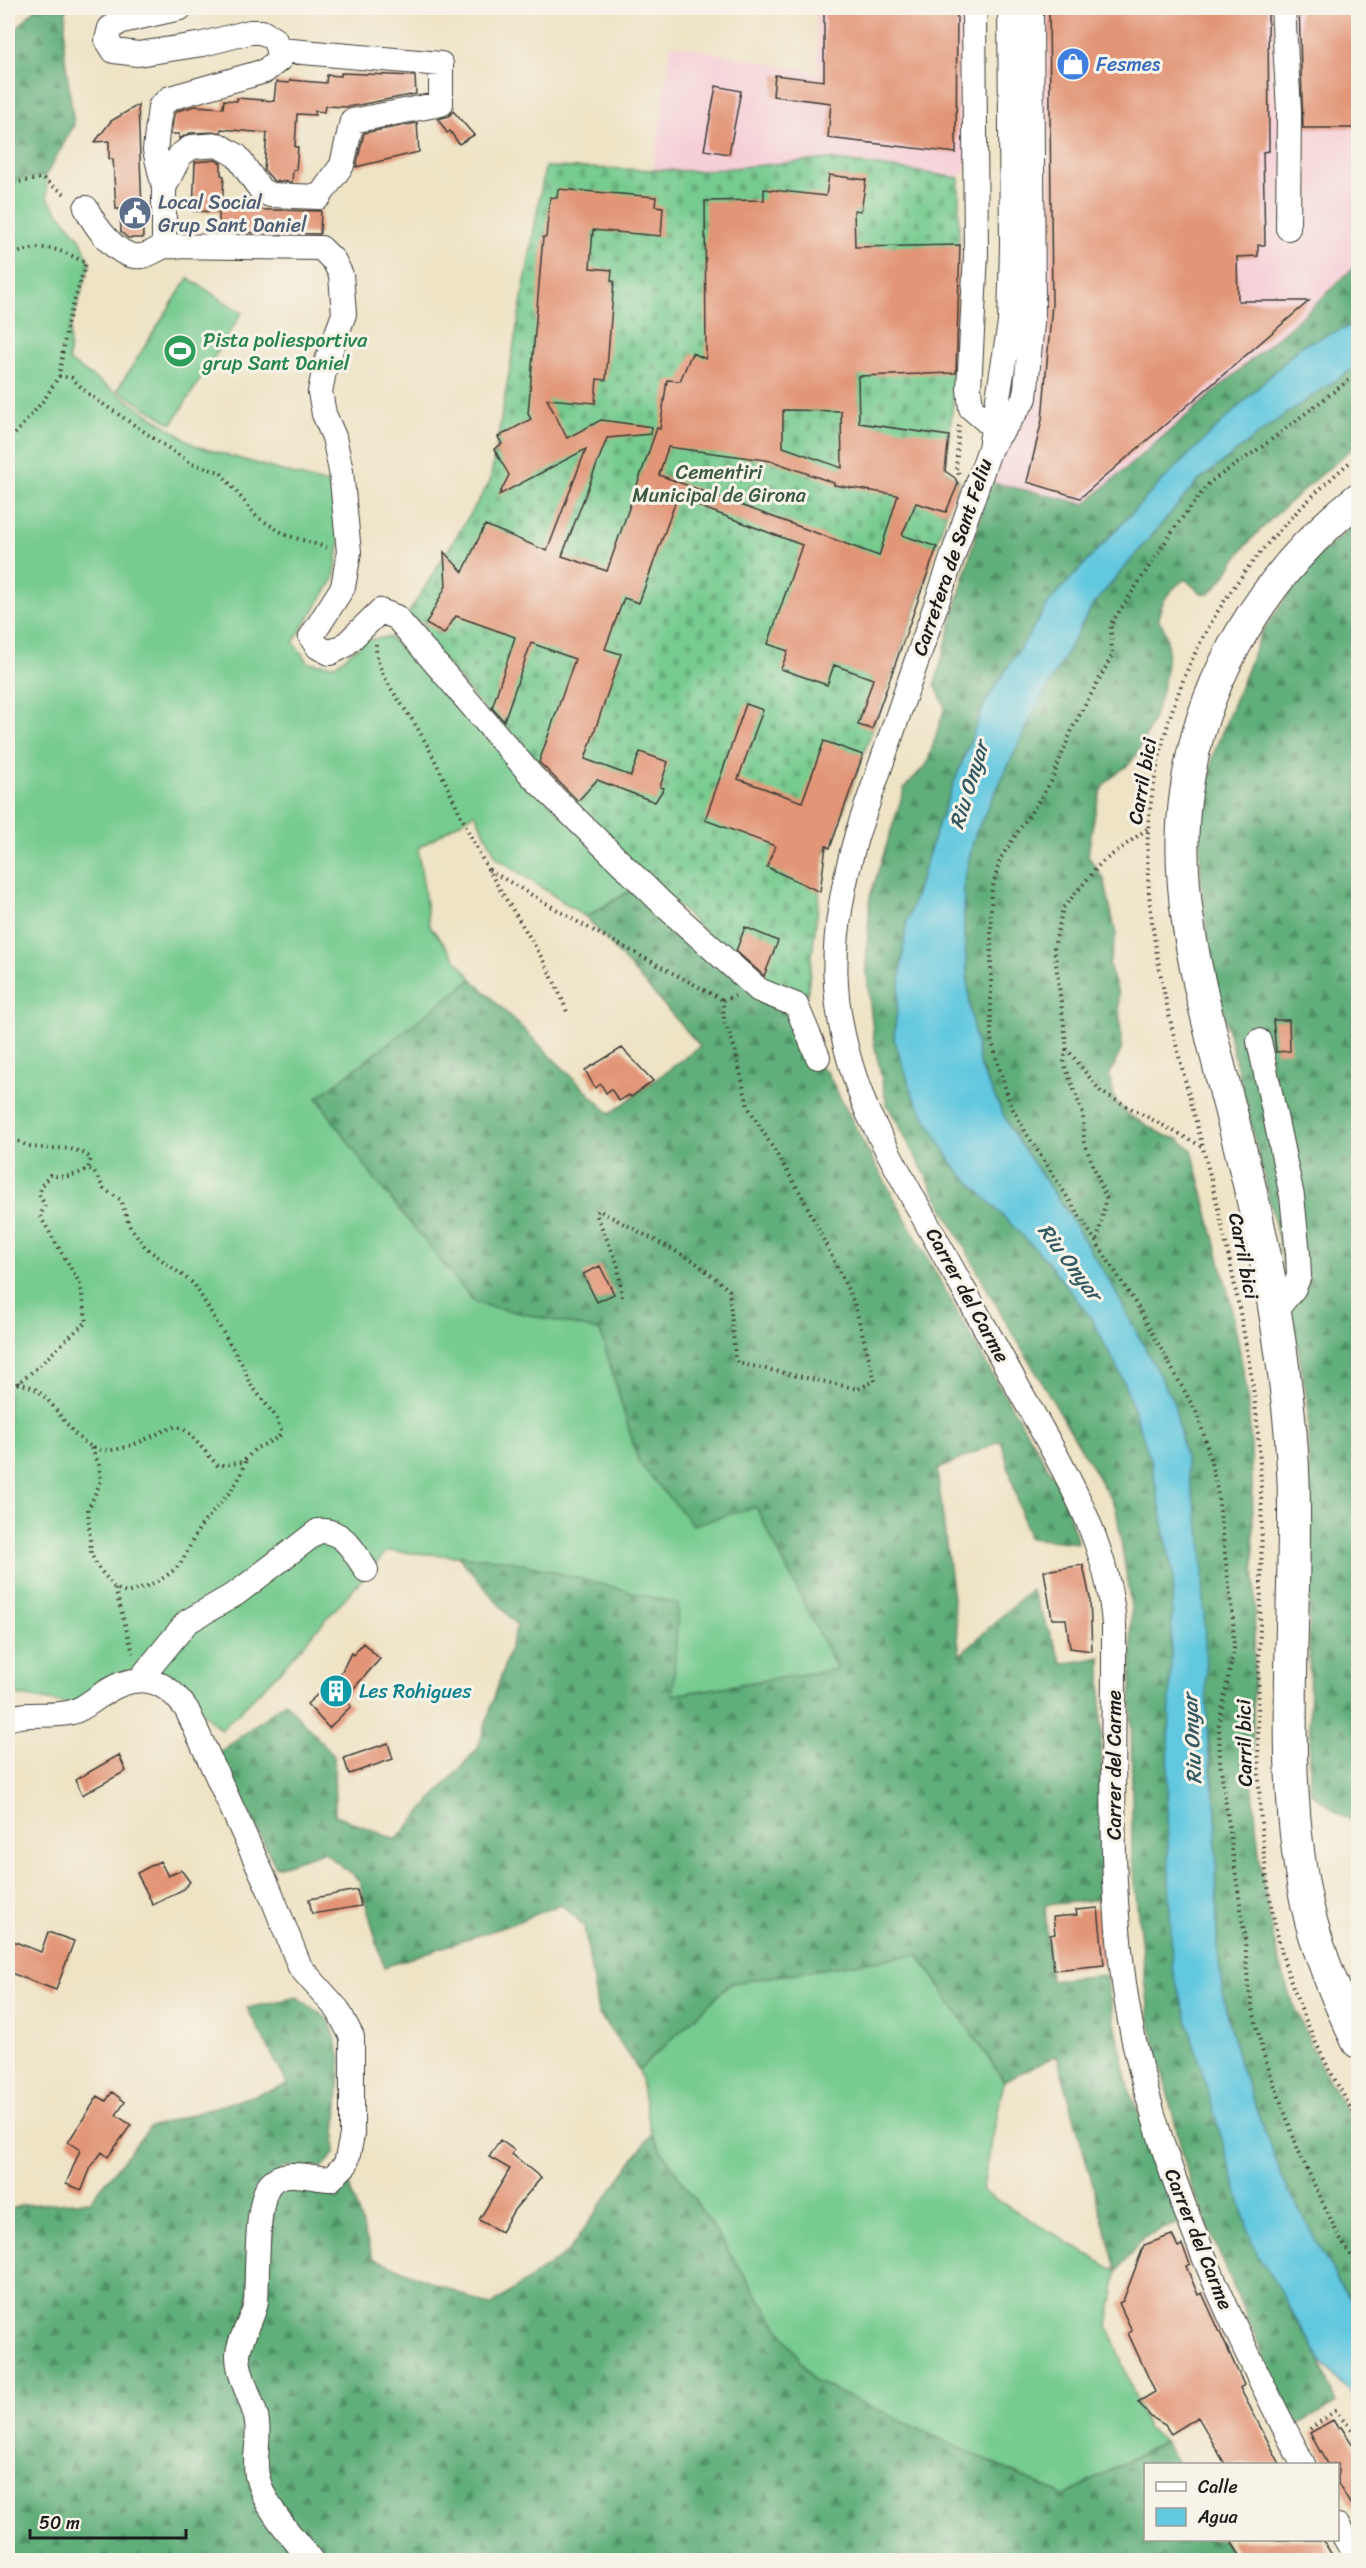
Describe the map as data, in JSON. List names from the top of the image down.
{
  "streets": {
    "street": ["Carretera de Sant Feliu", "Carrer del Carme"],
    "path": ["Carril bici"]
  },
  "crossings": [
    ["Carretera de Sant Feliu", "Carrer del Carme"]
  ],
  "water": ["Riu Onyar"],
  "parks": ["Cementiri Municipal de Girona"],
  "places": {
    "shop": ["Fesmes"],
    "public building": ["Local Social Grup Sant Daniel"],
    "sports": ["Pista poliesportiva grup Sant Daniel"],
    "building": ["Les Rohigues"]
  },
  "legend": ["Calle", "Agua"],
  "scale_bar": "50 m"
}
